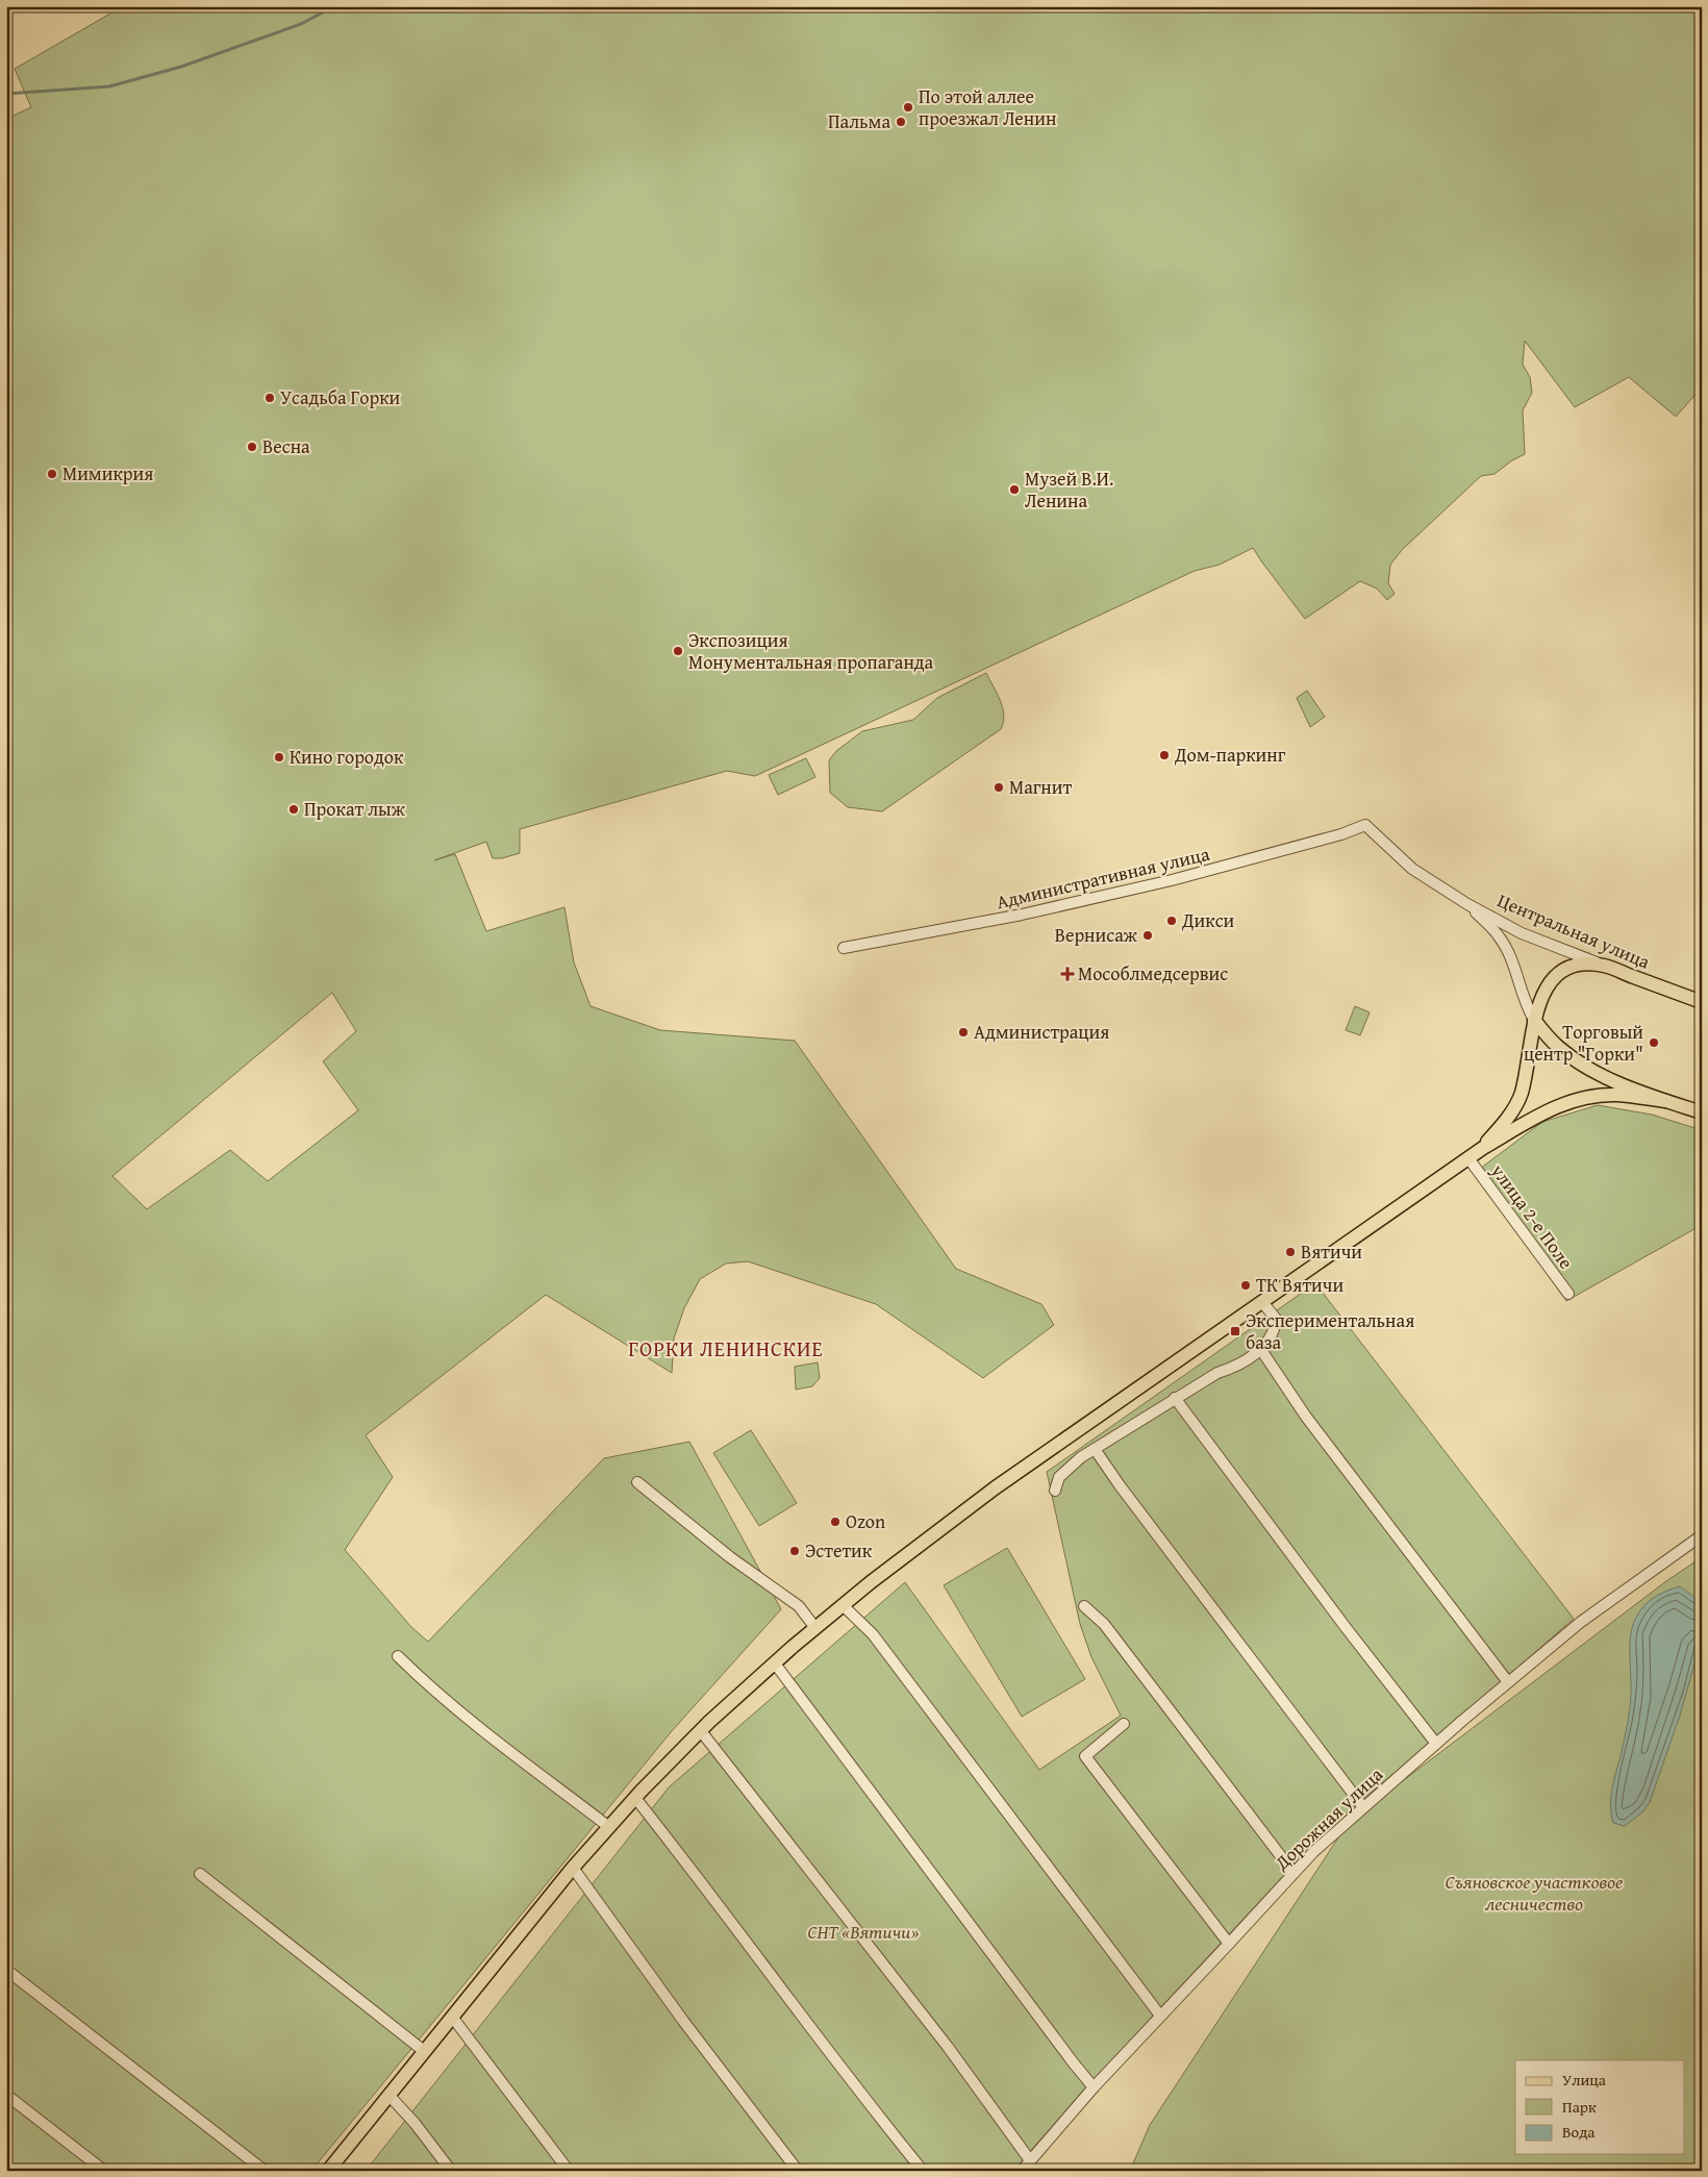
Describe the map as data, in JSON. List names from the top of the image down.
{
  "streets": {
    "main road": ["Центральная улица"],
    "street": ["Административная улица", "улица 2-е Поле", "Дорожная улица"]
  },
  "crossings": [
    ["Административная улица", "Центральная улица"]
  ],
  "districts": ["ГОРКИ ЛЕНИНСКИЕ"],
  "parks": ["Съяновское участковое лесничество", "СНТ «Вятичи»"],
  "places": {
    "other": [
      "По этой аллее проезжал Ленин",
      "Пальма",
      "Усадьба Горки",
      "Весна",
      "Мимикрия",
      "Музей В.И. Ленина",
      "Экспозиция Монументальная пропаганда",
      "Дом-паркинг",
      "Кино городок",
      "Магнит",
      "Прокат лыж",
      "Дикси",
      "Вернисаж",
      "Администрация",
      "Торговый центр \"Горки\"",
      "Вятичи",
      "ТК Вятичи",
      "Ozon",
      "Эстетик"
    ],
    "health": ["Мособлмедсервис"],
    "transit": ["Экспериментальная база"]
  },
  "legend": ["Улица", "Парк", "Вода"]
}
